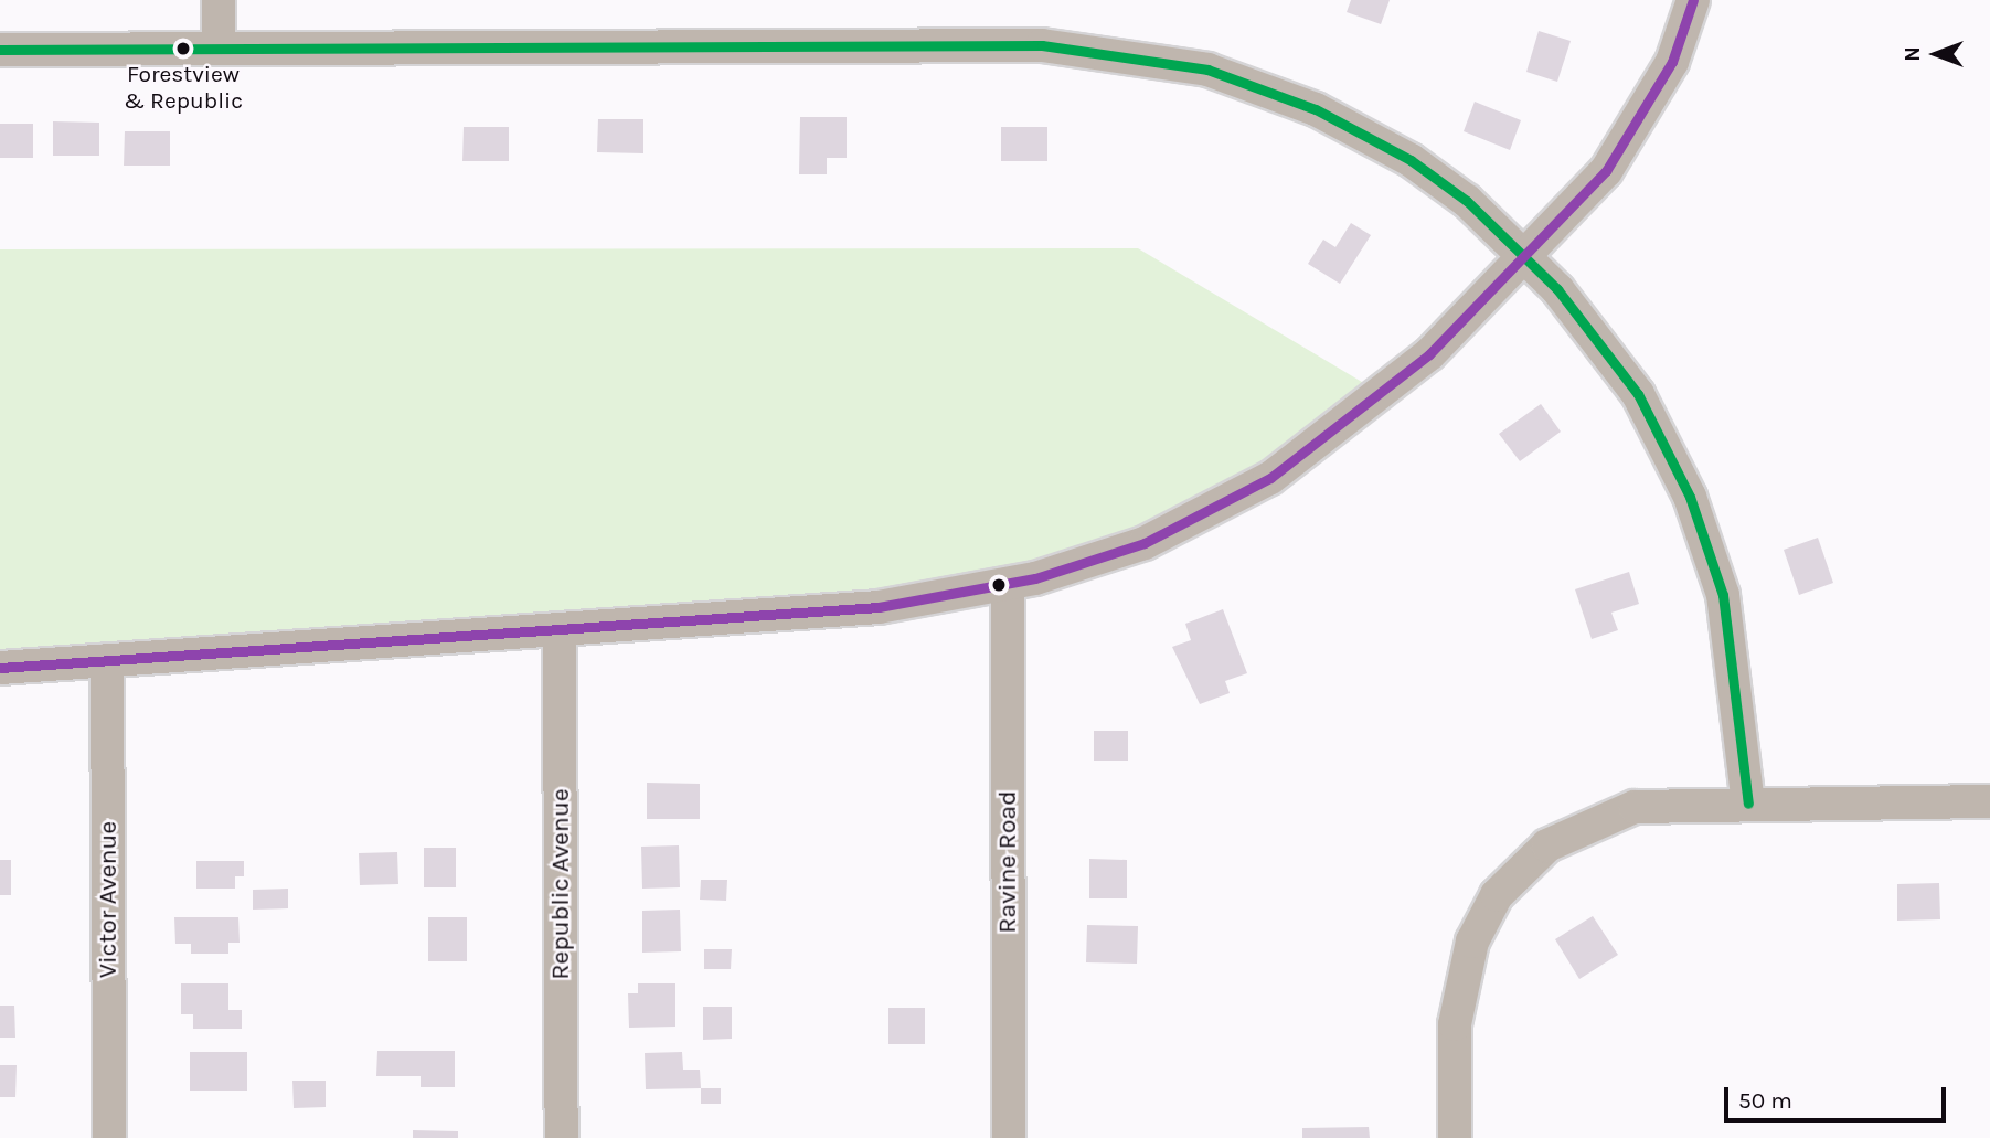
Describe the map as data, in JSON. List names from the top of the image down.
{
  "streets": {
    "street": ["Ravine Road", "Republic Avenue", "Victor Avenue"]
  },
  "places": ["Forestview & Republic"],
  "lines": ["transit line 50"],
  "scale_bar": "50 m",
  "north": "left"
}
